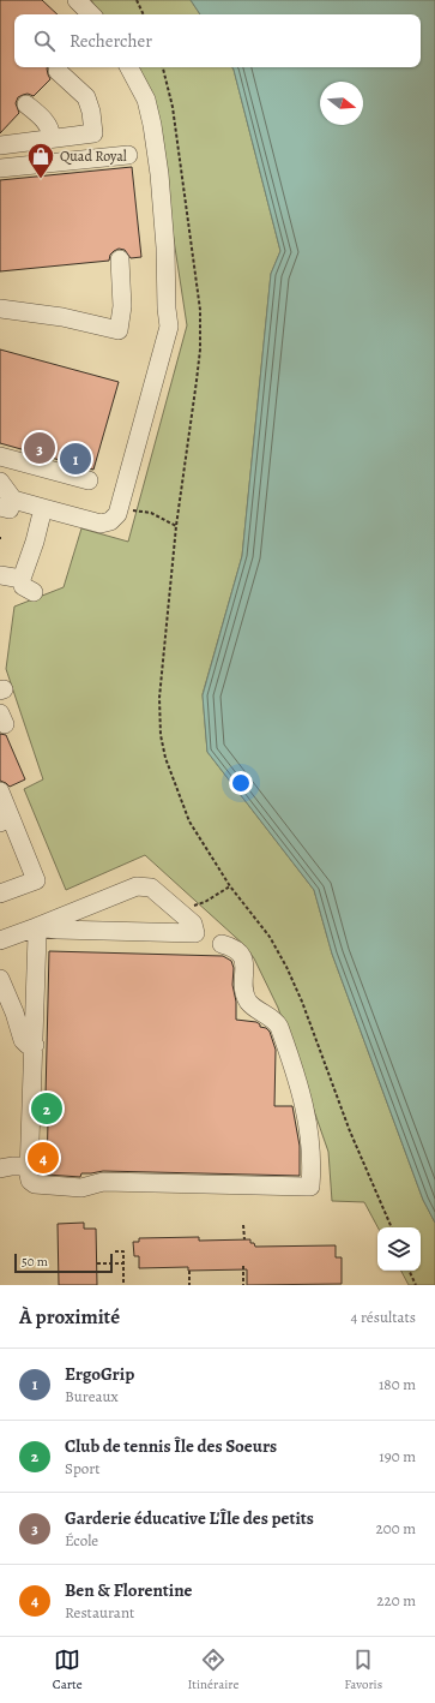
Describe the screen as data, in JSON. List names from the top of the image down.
{
  "places": {
    "shop": ["Quad Royal"]
  },
  "scale_bar": "50 m",
  "north": "right",
  "page": {
    "search": "Rechercher",
    "pins": [
      "3",
      "1",
      "2",
      "4"
    ],
    "scale": "50 m",
    "heading": ["À proximité", "4 résultats"],
    "list": [
      {
        "mark": "1",
        "name": "ErgoGrip",
        "note": "Bureaux",
        "value": "180 m"
      },
      {
        "mark": "2",
        "name": "Club de tennis Île des Soeurs",
        "note": "Sport",
        "value": "190 m"
      },
      {
        "mark": "3",
        "name": "Garderie éducative L'Île des petits",
        "note": "École",
        "value": "200 m"
      },
      {
        "mark": "4",
        "name": "Ben & Florentine",
        "note": "Restaurant",
        "value": "220 m"
      }
    ],
    "nav": ["Carte", "Itinéraire", "Favoris"]
  }
}
